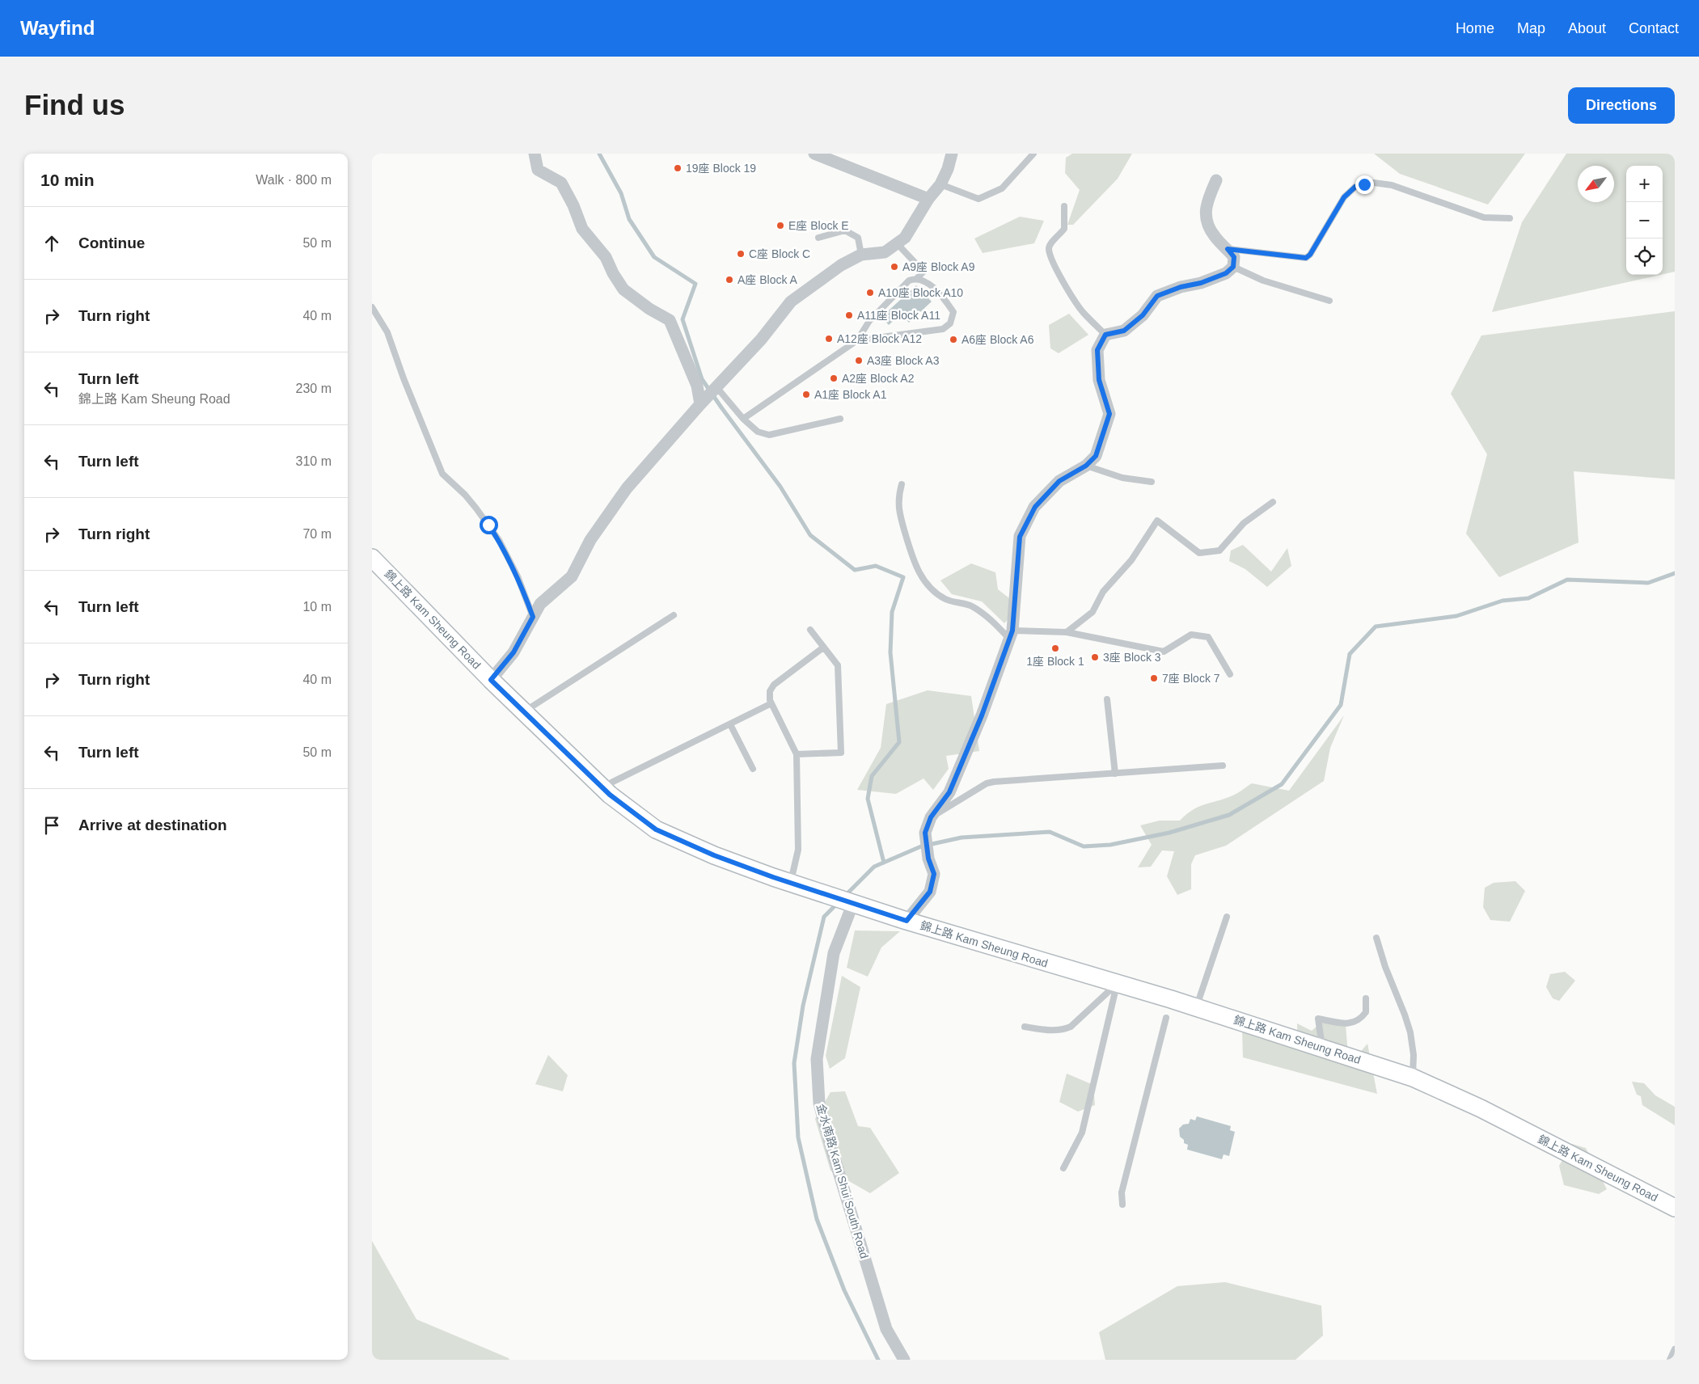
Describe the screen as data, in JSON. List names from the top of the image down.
{
  "streets": {
    "main road": ["錦上路 Kam Sheung Road"],
    "street": ["金水南路 Kam Shui South Road"]
  },
  "crossings": [
    ["錦上路 Kam Sheung Road", "金水南路 Kam Shui South Road"]
  ],
  "places": [
    "19座 Block 19",
    "E座 Block E",
    "C座 Block C",
    "A9座 Block A9",
    "A座 Block A",
    "A10座 Block A10",
    "A11座 Block A11",
    "A12座 Block A12",
    "A6座 Block A6",
    "A3座 Block A3",
    "A2座 Block A2",
    "A1座 Block A1",
    "1座 Block 1",
    "3座 Block 3",
    "7座 Block 7"
  ],
  "north": "bottom left",
  "page": {
    "header": "Wayfind",
    "nav": [
      "Home",
      "Map",
      "About",
      "Contact"
    ],
    "buttons": "Directions",
    "title": "Find us",
    "heading": ["10 min", "Walk · 800 m"],
    "map_buttons": ["+", "−"],
    "list": [
      ["Continue", "50 m"],
      ["Turn right", "40 m"],
      ["Turn left", "錦上路 Kam Sheung Road", "230 m"],
      ["Turn left", "310 m"],
      ["Turn right", "70 m"],
      ["Turn left", "10 m"],
      ["Turn right", "40 m"],
      ["Turn left", "50 m"],
      "Arrive at destination"
    ]
  }
}
